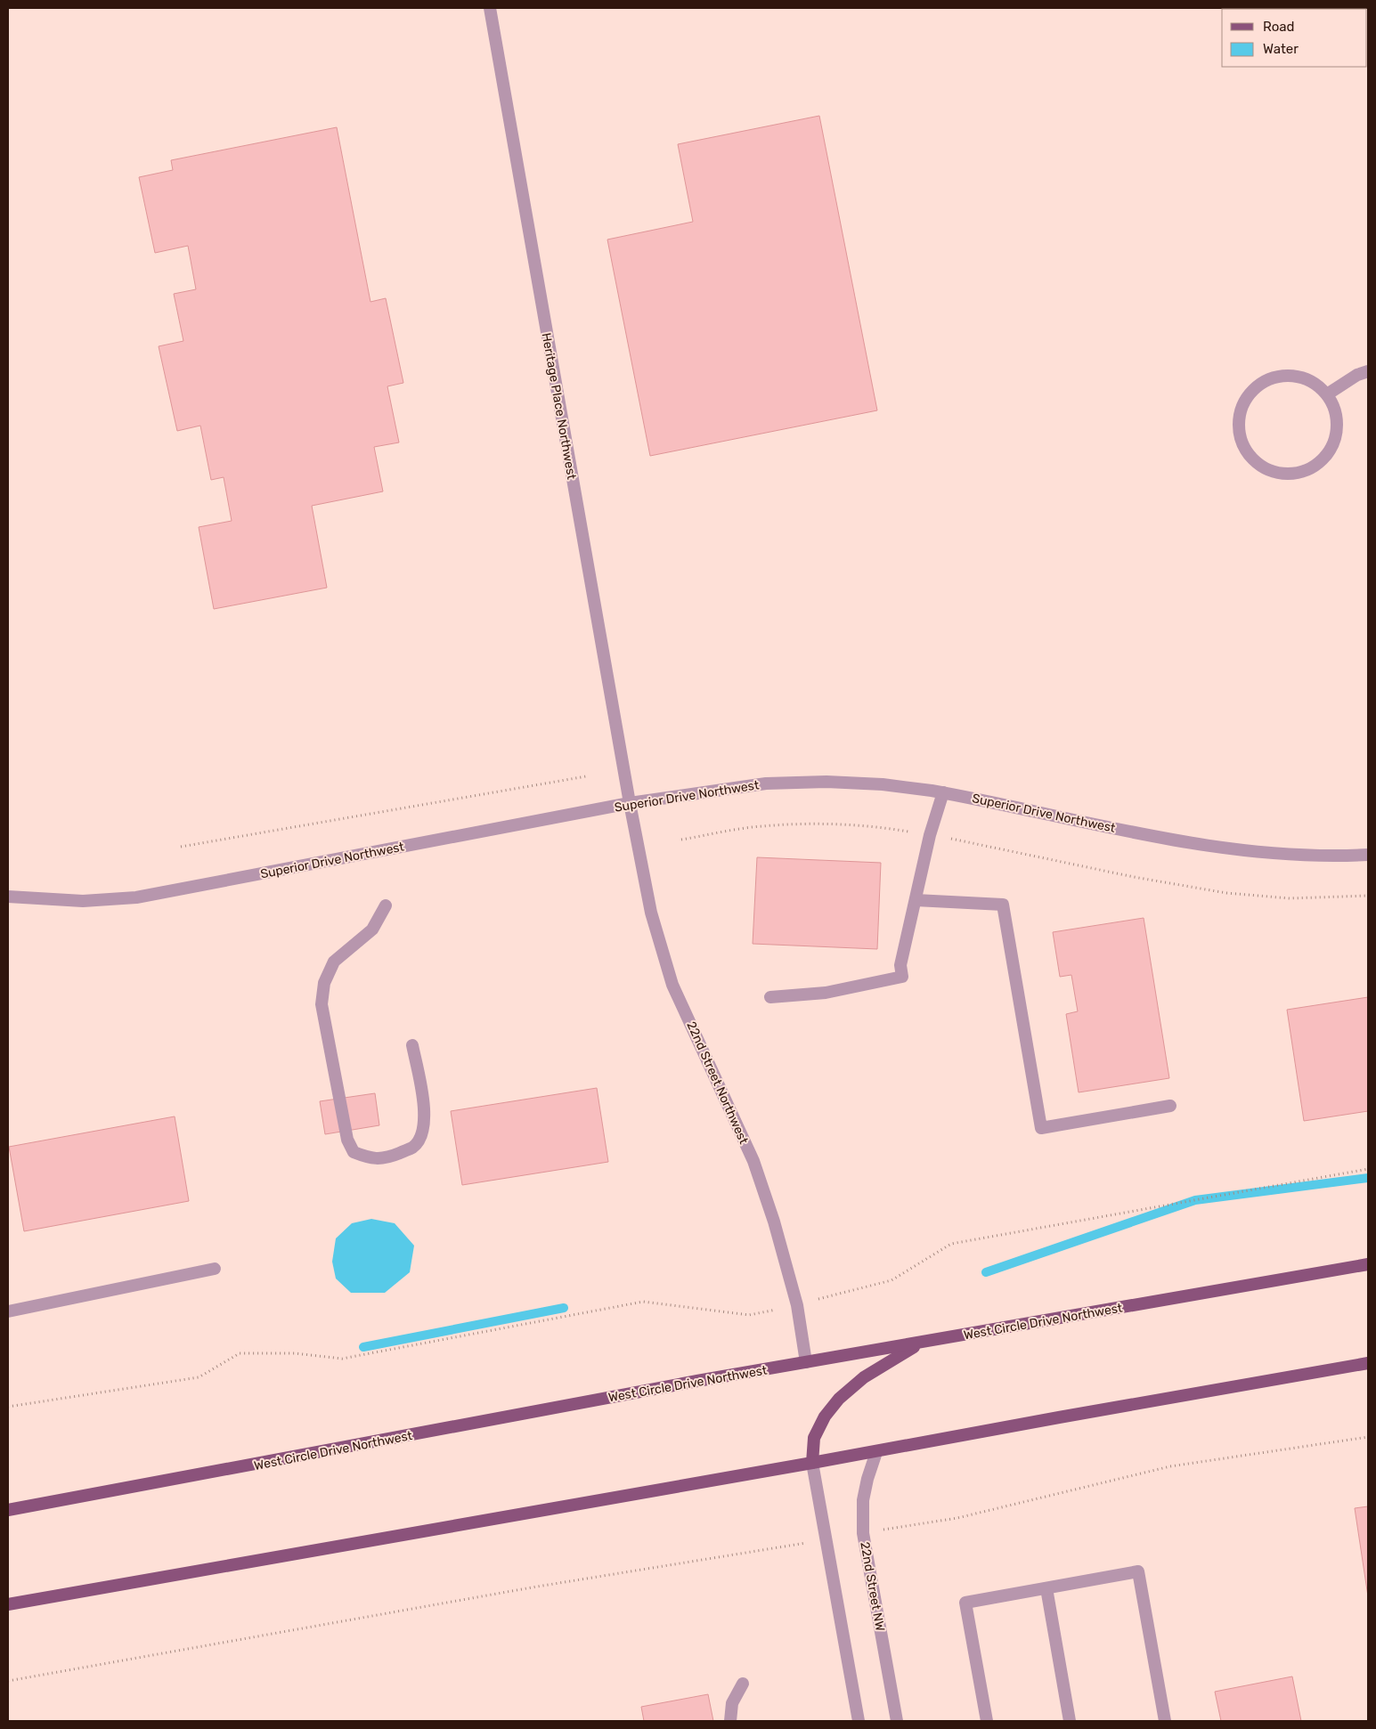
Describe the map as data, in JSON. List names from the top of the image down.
{
  "streets": {
    "main road": ["West Circle Drive Northwest"],
    "street": [
      "Heritage Place Northwest",
      "Superior Drive Northwest",
      "22nd Street Northwest",
      "22nd Street NW"
    ]
  },
  "crossings": [
    ["Heritage Place Northwest", "Superior Drive Northwest"],
    ["Heritage Place Northwest", "22nd Street Northwest"],
    ["Superior Drive Northwest", "22nd Street Northwest"],
    ["22nd Street Northwest", "West Circle Drive Northwest"]
  ],
  "legend": ["Road", "Water"]
}
